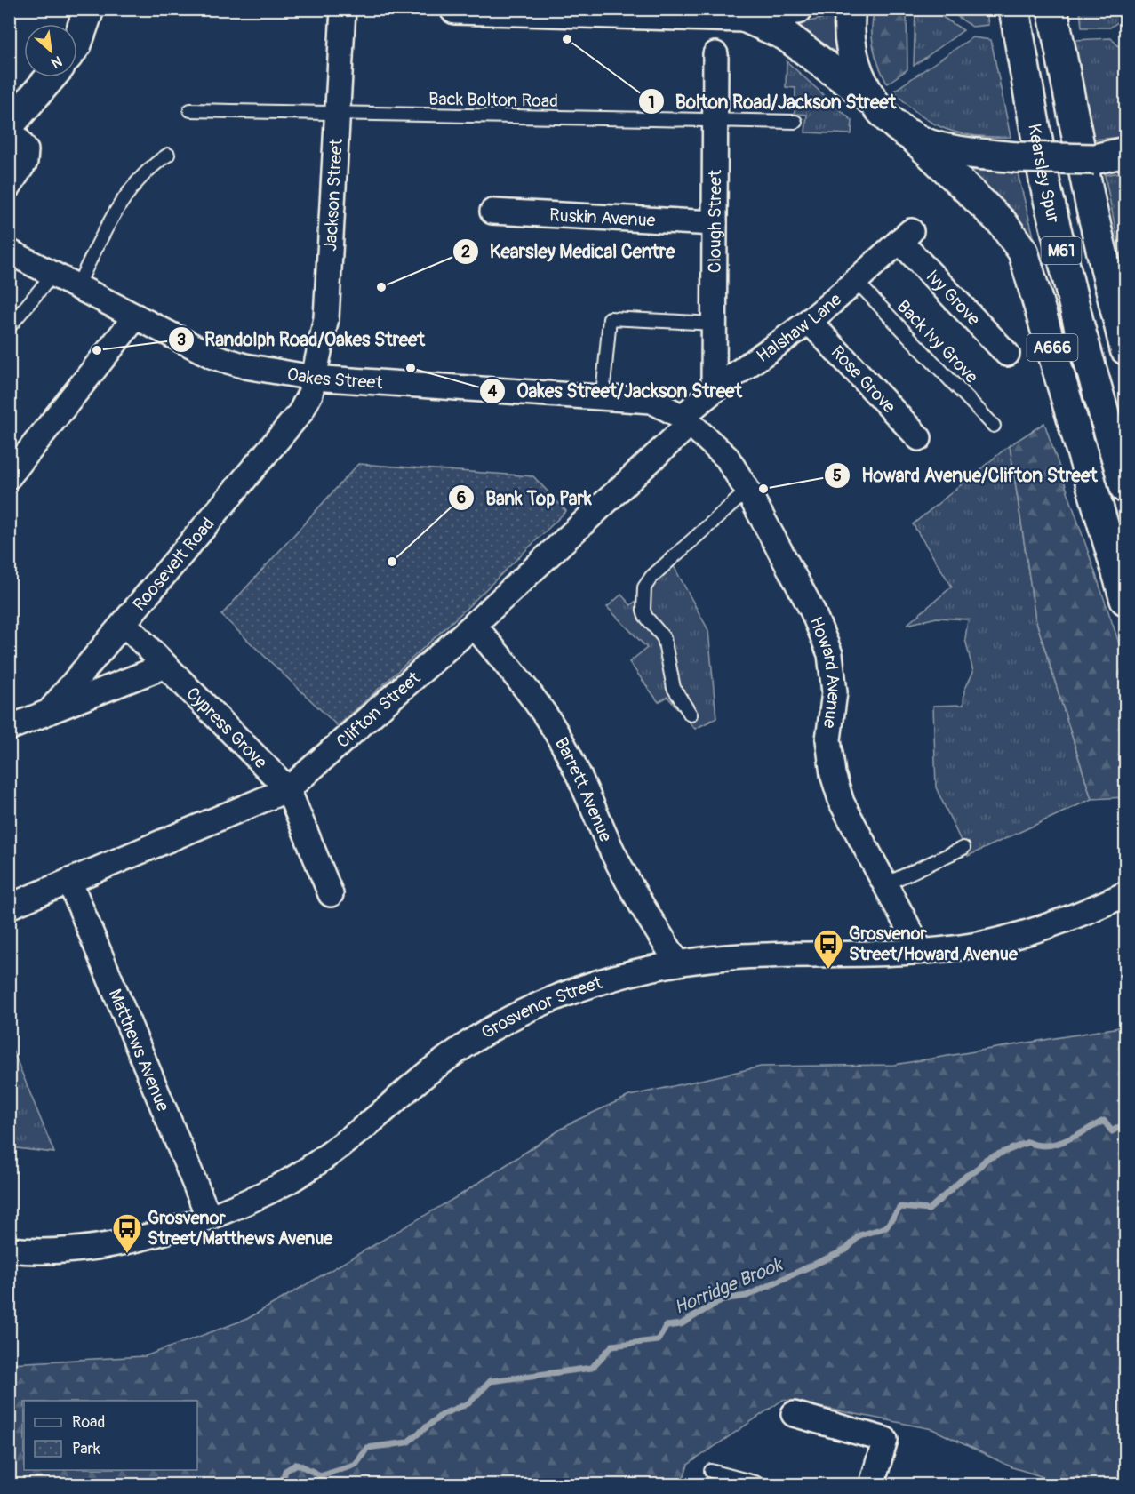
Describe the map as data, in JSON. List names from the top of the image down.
{
  "streets": {
    "main road": ["Kearsley Spur", "M61", "A666"],
    "street": [
      "Jackson Street",
      "Ruskin Avenue",
      "Clough Street",
      "Ivy Grove",
      "Halshaw Lane",
      "Oakes Street",
      "Rose Grove",
      "Roosevelt Road",
      "Howard Avenue",
      "Clifton Street",
      "Cypress Grove",
      "Barrett Avenue",
      "Grosvenor Street",
      "Matthews Avenue"
    ],
    "lane": ["Back Bolton Road", "Back Ivy Grove"]
  },
  "crossings": [
    ["Back Bolton Road", "Jackson Street"],
    ["Back Bolton Road", "Clough Street"],
    ["Jackson Street", "Oakes Street"],
    ["Jackson Street", "Roosevelt Road"],
    ["Ruskin Avenue", "Clough Street"],
    ["Clough Street", "Halshaw Lane"],
    ["Ivy Grove", "Halshaw Lane"],
    ["Halshaw Lane", "Back Ivy Grove"],
    ["Halshaw Lane", "Oakes Street"],
    ["Halshaw Lane", "Rose Grove"],
    ["Halshaw Lane", "Howard Avenue"],
    ["Halshaw Lane", "Clifton Street"],
    ["Oakes Street", "Roosevelt Road"],
    ["Oakes Street", "Howard Avenue"],
    ["Oakes Street", "Clifton Street"],
    ["Roosevelt Road", "Cypress Grove"],
    ["Howard Avenue", "Clifton Street"],
    ["Howard Avenue", "Grosvenor Street"],
    ["Clifton Street", "Cypress Grove"],
    ["Clifton Street", "Barrett Avenue"],
    ["Clifton Street", "Matthews Avenue"],
    ["Barrett Avenue", "Grosvenor Street"],
    ["Grosvenor Street", "Matthews Avenue"]
  ],
  "water": ["Horridge Brook"],
  "places": {
    "other": [
      "Bolton Road/Jackson Street",
      "Kearsley Medical Centre",
      "Randolph Road/Oakes Street",
      "Oakes Street/Jackson Street",
      "Howard Avenue/Clifton Street",
      "Bank Top Park"
    ],
    "bus stop": ["Grosvenor Street/Howard Avenue", "Grosvenor Street/Matthews Avenue"]
  },
  "legend": ["Road", "Park"],
  "north": "bottom right"
}
